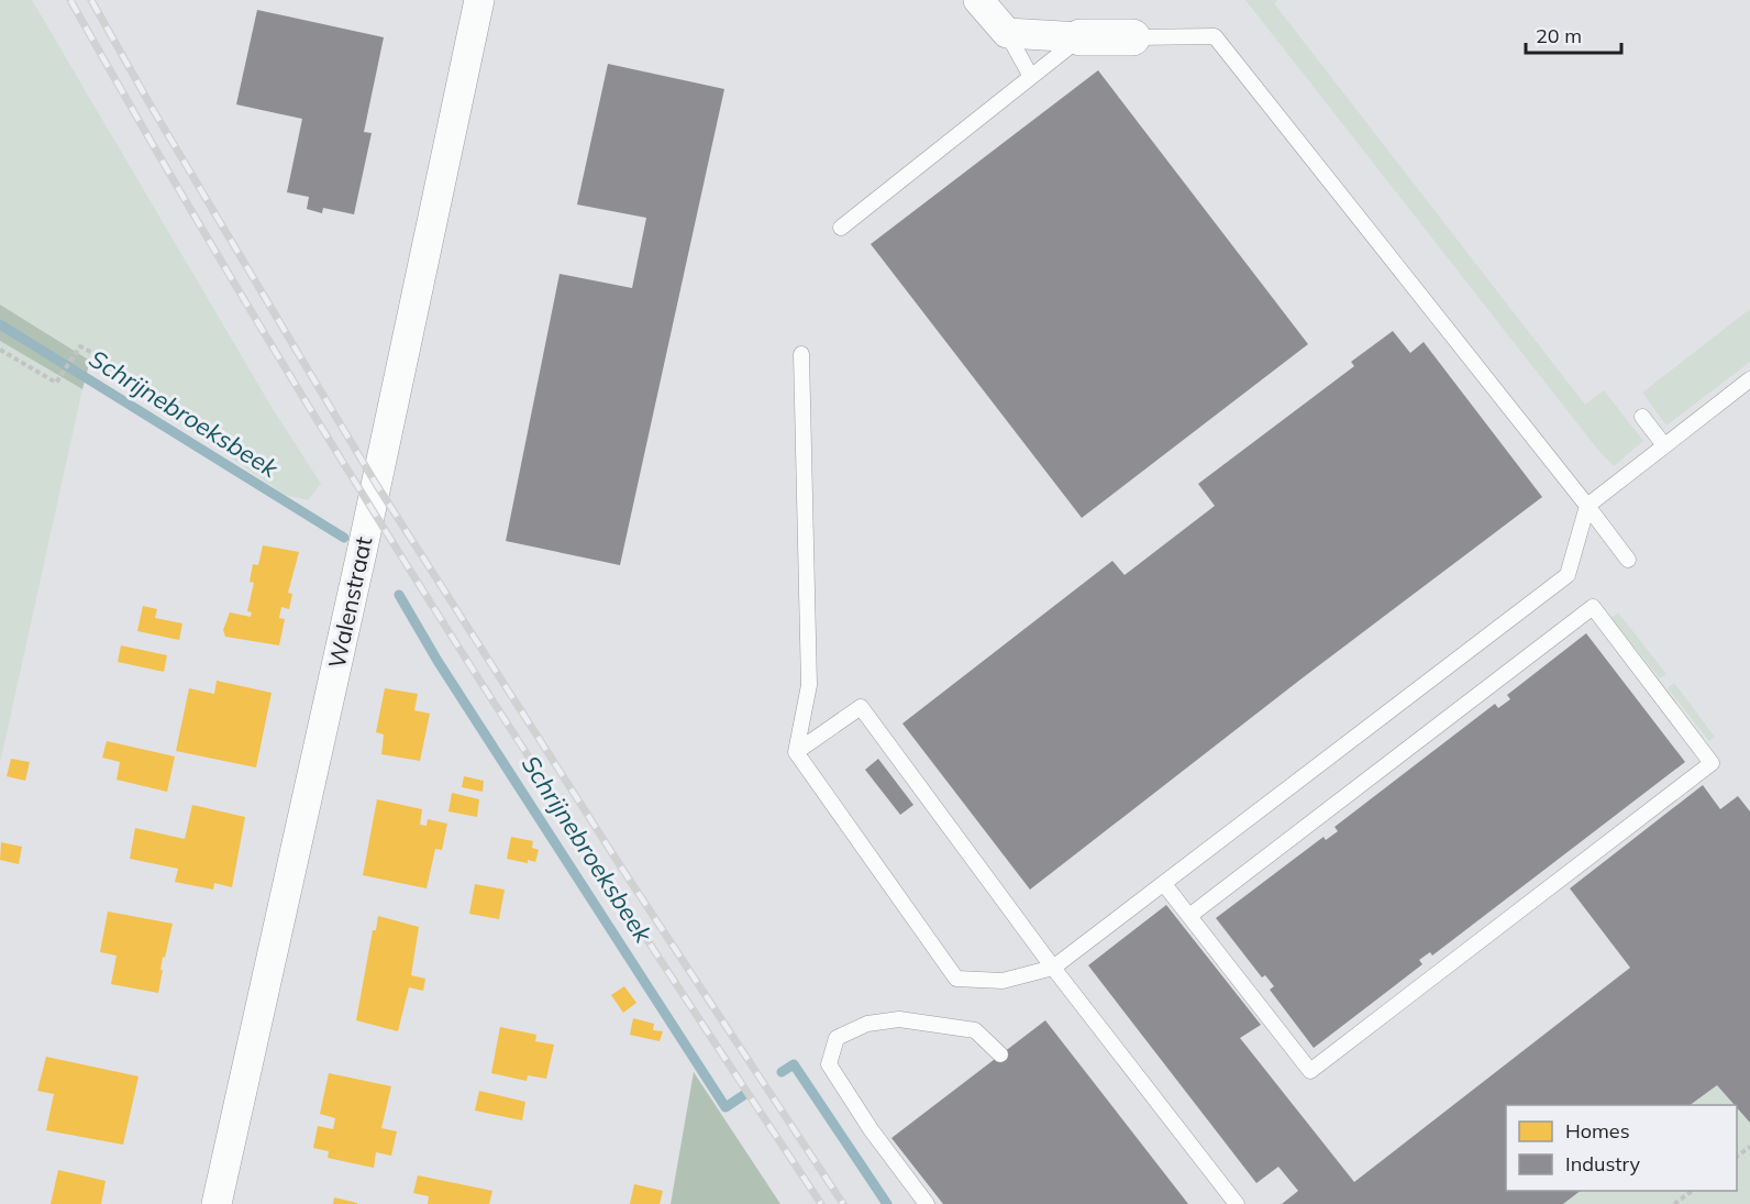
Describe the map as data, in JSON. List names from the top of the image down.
{
  "streets": {
    "street": ["Walenstraat"]
  },
  "water": ["Schrijnebroeksbeek"],
  "legend": ["Homes", "Industry"],
  "scale_bar": "20 m"
}
